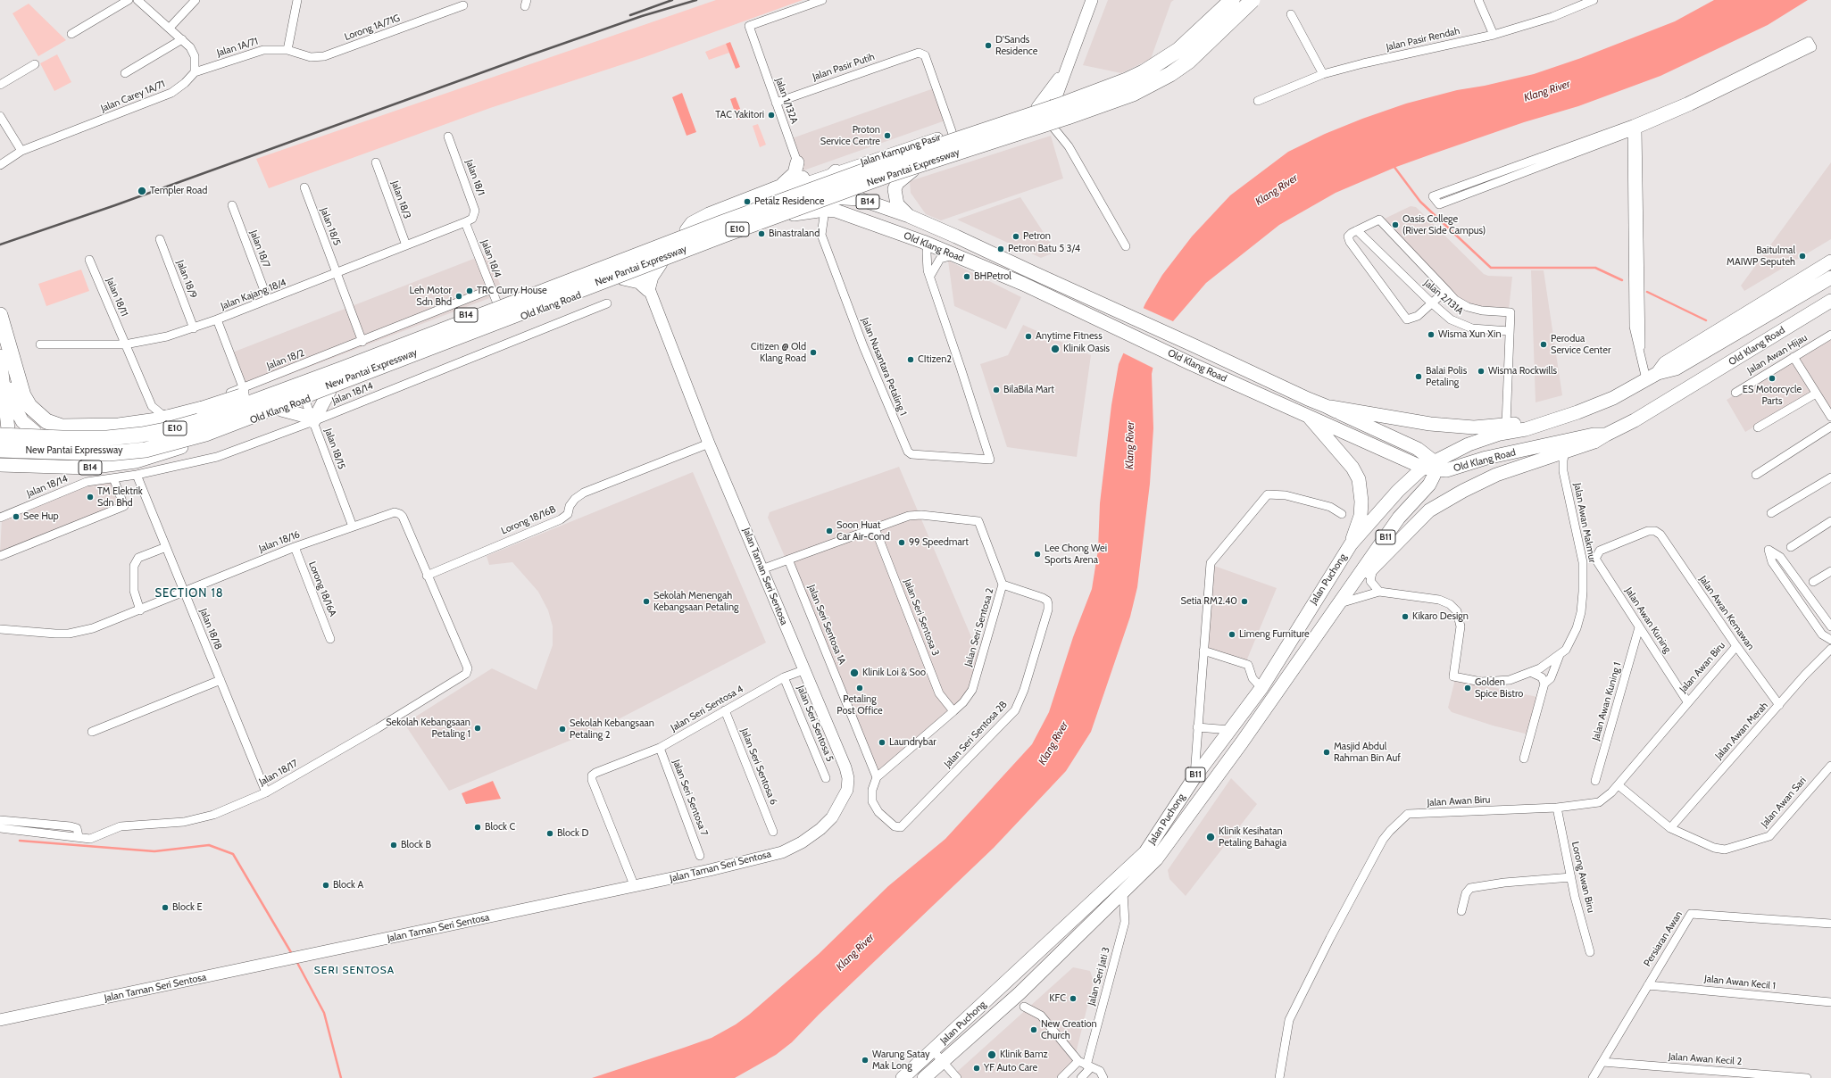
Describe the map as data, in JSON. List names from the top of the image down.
{
  "streets": {
    "highway": ["New Pantai Expressway", "E10"],
    "main road": [
      "Jalan Kampung Pasir",
      "B14",
      "Old Klang Road",
      "B11",
      "Jalan Taman Seri Sentosa",
      "Jalan Puchong"
    ],
    "street": [
      "Lorong 1A/71G",
      "Jalan Pasir Rendah",
      "Jalan 1A/71",
      "Jalan Pasir Putih",
      "Jalan Carey 1A/71",
      "Jalan 1/132A",
      "Jalan 18/1",
      "Jalan 18/3",
      "Jalan 18/5",
      "Jalan 18/7",
      "Jalan 18/4",
      "Jalan 18/9",
      "Jalan Kajang 18/4",
      "Jalan 18/11",
      "Jalan 2/131A",
      "Jalan Awan Hijau",
      "Jalan 18/2",
      "Jalan Nusantara Petaling 1",
      "Jalan 18/14",
      "Jalan 18/15",
      "Lorong 18/16B",
      "Jalan Awan Makmur",
      "Jalan 18/16",
      "Lorong 18/16A",
      "Jalan Awan Kemawan",
      "Jalan Seri Sentosa 3",
      "Jalan Awan Kuning",
      "Jalan Seri Sentosa 1A",
      "Jalan Seri Sentosa 2",
      "Jalan 18/18",
      "Jalan Awan Biru",
      "Jalan Awan Kuning 1",
      "Jalan Seri Sentosa 4",
      "Jalan Seri Sentosa 5",
      "Jalan Awan Merah",
      "Jalan Seri Sentosa 2B",
      "Jalan Seri Sentosa 6",
      "Jalan 18/17",
      "Jalan Seri Sentosa 7",
      "Jalan Awan Sari",
      "Lorong Awan Biru",
      "Persiaran Awan",
      "Jalan Seri Jati 3",
      "Jalan Awan Kecil 1",
      "Jalan Awan Kecil 2"
    ]
  },
  "crossings": [
    ["Lorong 1A/71G", "Jalan 1A/71"],
    ["Jalan 1A/71", "Jalan Carey 1A/71"],
    ["Jalan Pasir Putih", "Jalan 1/132A"],
    ["Jalan Pasir Putih", "Jalan Kampung Pasir"],
    ["Jalan 1/132A", "Jalan Kampung Pasir"],
    ["Jalan Kampung Pasir", "Old Klang Road"],
    ["New Pantai Expressway", "Old Klang Road"],
    ["Jalan 18/1", "Jalan 18/4"],
    ["Jalan 18/1", "Jalan Kajang 18/4"],
    ["Jalan 18/3", "Jalan Kajang 18/4"],
    ["Jalan 18/5", "Jalan Kajang 18/4"],
    ["Jalan 18/5", "Jalan 18/2"],
    ["Old Klang Road", "Jalan 18/4"],
    ["Old Klang Road", "Jalan 18/2"],
    ["Old Klang Road", "Jalan Nusantara Petaling 1"],
    ["Old Klang Road", "Jalan 18/15"],
    ["Old Klang Road", "Jalan Taman Seri Sentosa"],
    ["Old Klang Road", "Jalan Puchong"],
    ["Jalan 18/7", "Jalan Kajang 18/4"],
    ["Jalan 18/4", "Jalan Kajang 18/4"],
    ["Jalan 18/4", "Jalan 18/2"],
    ["Jalan 18/9", "Jalan Kajang 18/4"],
    ["Jalan Kajang 18/4", "Jalan 18/11"],
    ["Jalan Kajang 18/4", "Jalan 18/2"],
    ["Jalan 18/11", "Jalan 18/2"],
    ["Jalan 18/14", "Jalan 18/15"],
    ["Jalan 18/14", "Jalan 18/18"],
    ["Jalan 18/15", "Jalan 18/16"],
    ["Lorong 18/16B", "Jalan 18/16"],
    ["Lorong 18/16B", "Jalan Taman Seri Sentosa"],
    ["Jalan Awan Makmur", "Jalan Puchong"],
    ["Jalan 18/16", "Lorong 18/16A"],
    ["Jalan 18/16", "Jalan 18/18"],
    ["Jalan 18/16", "Jalan 18/17"],
    ["Jalan Taman Seri Sentosa", "Jalan Seri Sentosa 2"],
    ["Jalan Taman Seri Sentosa", "Jalan Seri Sentosa 4"],
    ["Jalan Puchong", "Jalan Seri Jati 3"],
    ["Jalan Awan Kemawan", "Jalan Awan Kuning"],
    ["Jalan Awan Kemawan", "Jalan Awan Biru"],
    ["Jalan Awan Kemawan", "Jalan Awan Merah"],
    ["Jalan Seri Sentosa 3", "Jalan Seri Sentosa 2"],
    ["Jalan Awan Kuning", "Jalan Awan Biru"],
    ["Jalan Awan Kuning", "Jalan Awan Kuning 1"],
    ["Jalan Seri Sentosa 1A", "Jalan Seri Sentosa 2"],
    ["Jalan Seri Sentosa 1A", "Jalan Seri Sentosa 2B"],
    ["Jalan Seri Sentosa 2", "Jalan Seri Sentosa 2B"],
    ["Jalan 18/18", "Jalan 18/17"],
    ["Jalan Awan Biru", "Jalan Awan Sari"],
    ["Jalan Awan Biru", "Lorong Awan Biru"],
    ["Jalan Seri Sentosa 4", "Jalan Seri Sentosa 5"],
    ["Jalan Seri Sentosa 4", "Jalan Seri Sentosa 6"],
    ["Jalan Seri Sentosa 4", "Jalan Seri Sentosa 7"],
    ["Jalan Awan Merah", "Jalan Awan Sari"],
    ["Persiaran Awan", "Jalan Awan Kecil 1"],
    ["Persiaran Awan", "Jalan Awan Kecil 2"]
  ],
  "districts": ["SECTION 18", "SERI SENTOSA"],
  "water": ["Klang River"],
  "places": [
    "D'Sands Residence",
    "TAC Yakitori",
    "Proton Service Centre",
    "Templer Road",
    "Petalz Residence",
    "Oasis College (River Side Campus)",
    "Binastraland",
    "Petron",
    "Petron Batu 5 3/4",
    "Baitulmal MAIWP Seputeh",
    "BHPetrol",
    "TRC Curry House",
    "Leh Motor Sdn Bhd",
    "Wisma Xun Xin",
    "Anytime Fitness",
    "Perodua Service Center",
    "Klinik Oasis",
    "Citizen @ Old Klang Road",
    "CItizen2",
    "Wisma Rockwills",
    "Balai Polis Petaling",
    "ES Motorcycle Parts",
    "BilaBila Mart",
    "TM Elektrik Sdn Bhd",
    "See Hup",
    "Soon Huat Car Air-Cond",
    "99 Speedmart",
    "Lee Chong Wei Sports Arena",
    "Sekolah Menengah Kebangsaan Petaling",
    "Setia RM2.40",
    "Kikaro Design",
    "Limeng Furniture",
    "Klinik Loi & Soo",
    "Petaling Post Office",
    "Golden Spice Bistro",
    "Sekolah Kebangsaan Petaling 1",
    "Sekolah Kebangsaan Petaling 2",
    "Laundrybar",
    "Masjid Abdul Rahman Bin Auf",
    "Block C",
    "Block D",
    "Klinik Kesihatan Petaling Bahagia",
    "Block B",
    "Block A",
    "Block E",
    "KFC",
    "New Creation Church",
    "Klinik Bamz",
    "Warung Satay Mak Long",
    "YF Auto Care"
  ]
}
